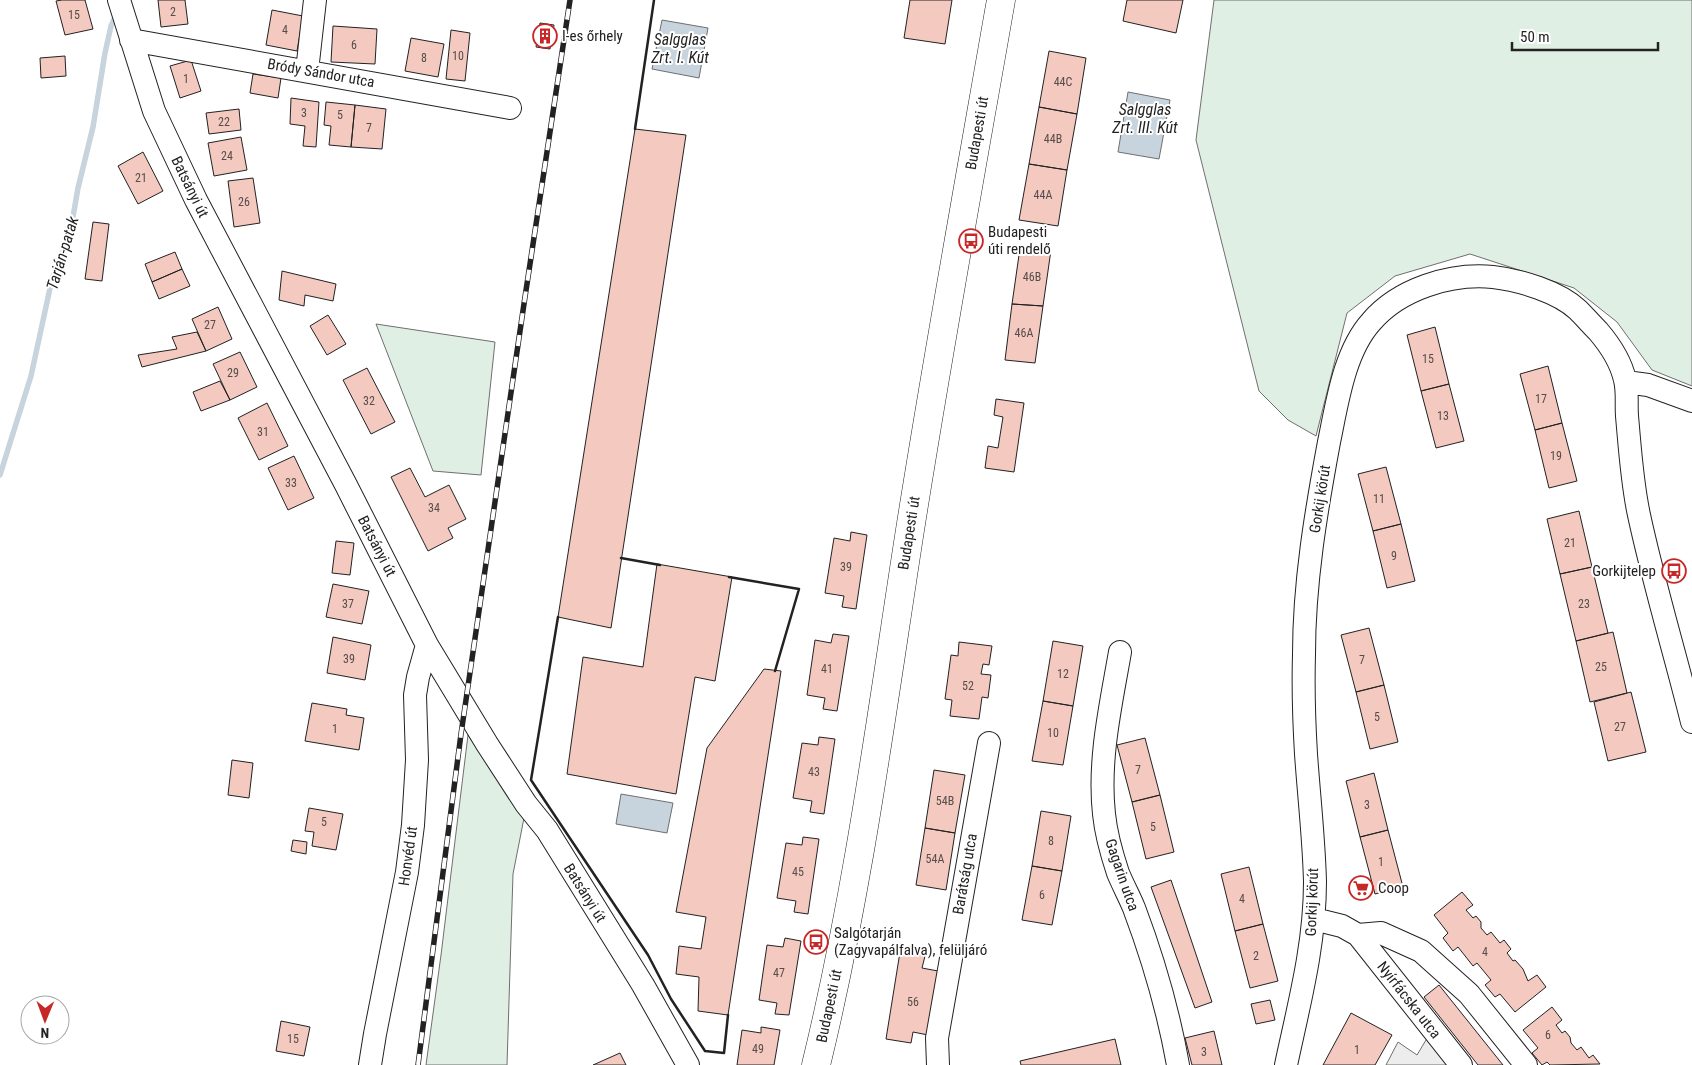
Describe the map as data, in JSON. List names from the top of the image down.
{
  "streets": {
    "main road": ["Budapesti út"],
    "street": [
      "Bródy Sándor utca",
      "Batsányi út",
      "Gorkij körút",
      "Honvéd út",
      "Barátság utca",
      "Gagarin utca",
      "Nyírfácska utca"
    ]
  },
  "crossings": [
    ["Bródy Sándor utca", "Batsányi út"],
    ["Batsányi út", "Honvéd út"],
    ["Gorkij körút", "Nyírfácska utca"]
  ],
  "water": ["Salgglas Zrt. I. Kút", "Salgglas Zrt. III. Kút", "Tarján-patak"],
  "places": {
    "building": ["I-es őrhely"],
    "bus stop": ["Budapesti úti rendelő", "Gorkijtelep", "Salgótarján (Zagyvapálfalva), felüljáró"],
    "supermarket": ["Coop"]
  },
  "house_numbers": [
    "2",
    "15",
    "4",
    "6",
    "10",
    "8",
    "1",
    "44C",
    "3",
    "5",
    "22",
    "7",
    "44B",
    "24",
    "21",
    "44A",
    "26",
    "46B",
    "27",
    "46A",
    "15",
    "29",
    "17",
    "32",
    "13",
    "31",
    "19",
    "33",
    "11",
    "34",
    "21",
    "9",
    "39",
    "37",
    "23",
    "39",
    "7",
    "25",
    "41",
    "12",
    "52",
    "5",
    "27",
    "1",
    "10",
    "7",
    "43",
    "54B",
    "3",
    "5",
    "5",
    "8",
    "54A",
    "1",
    "45",
    "6",
    "4",
    "4",
    "2",
    "47",
    "56",
    "6",
    "15",
    "49",
    "1",
    "3"
  ],
  "scale_bar": "50 m",
  "north": "bottom"
}
